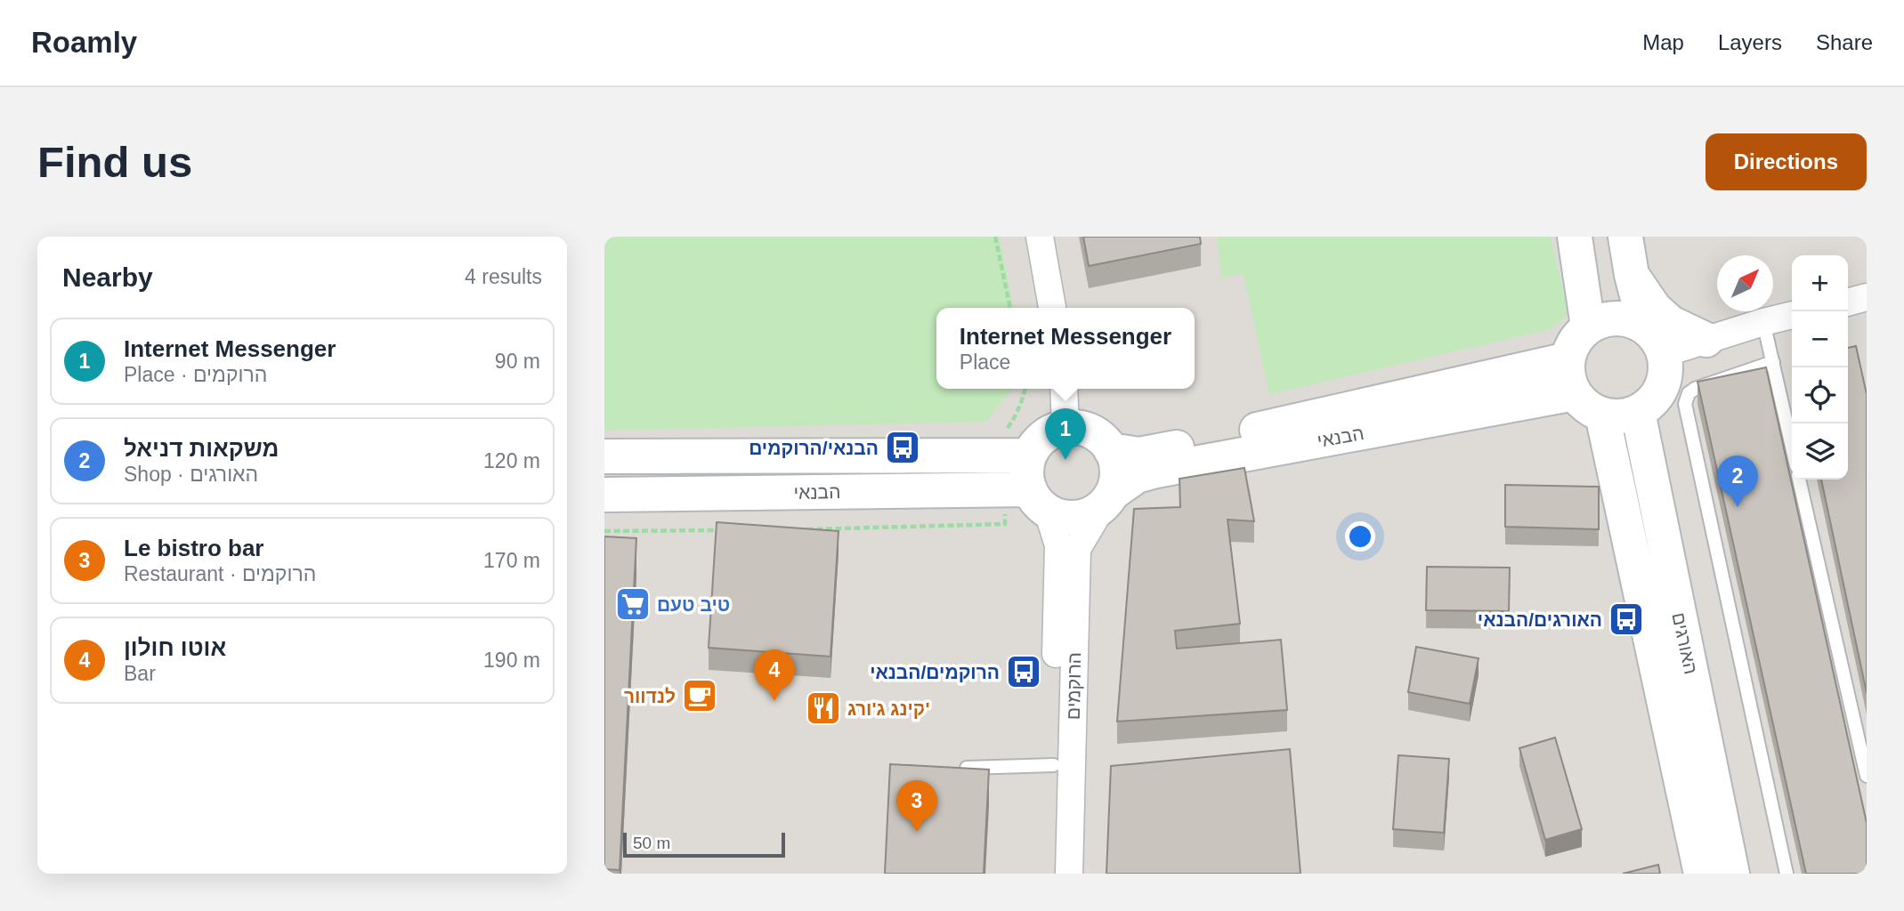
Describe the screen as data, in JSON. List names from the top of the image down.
{
  "streets": {
    "street": ["הבנאי", "האורגים", "הרוקמים"]
  },
  "crossings": [
    ["הבנאי", "האורגים"],
    ["הבנאי", "הרוקמים"]
  ],
  "places": {
    "bus stop": ["הבנאי/הרוקמים", "האורגים/הבנאי", "הרוקמים/הבנאי"],
    "supermarket": ["טיב טעם"],
    "cafe": ["לנדוור"],
    "restaurant": ["קינג ג'ורג'"]
  },
  "scale_bar": "50 m",
  "north": "top right",
  "page": {
    "header": "Roamly",
    "nav": ["Map", "Layers", "Share"],
    "buttons": "Directions",
    "title": "Find us",
    "heading": ["Nearby", "4 results"],
    "map_buttons": ["+", "−"],
    "popup": ["Internet Messenger", "Place"],
    "list": [
      {
        "mark": "1",
        "name": "Internet Messenger",
        "note": "Place · הרוקמים",
        "value": "90 m"
      },
      {
        "mark": "2",
        "name": "משקאות דניאל",
        "note": "Shop · האורגים",
        "value": "120 m"
      },
      {
        "mark": "3",
        "name": "Le bistro bar",
        "note": "Restaurant · הרוקמים",
        "value": "170 m"
      },
      {
        "mark": "4",
        "name": "אוטו חולון",
        "note": "Bar",
        "value": "190 m"
      }
    ],
    "pins": [
      "1",
      "2",
      "4",
      "3"
    ],
    "scale": "50 m"
  }
}
